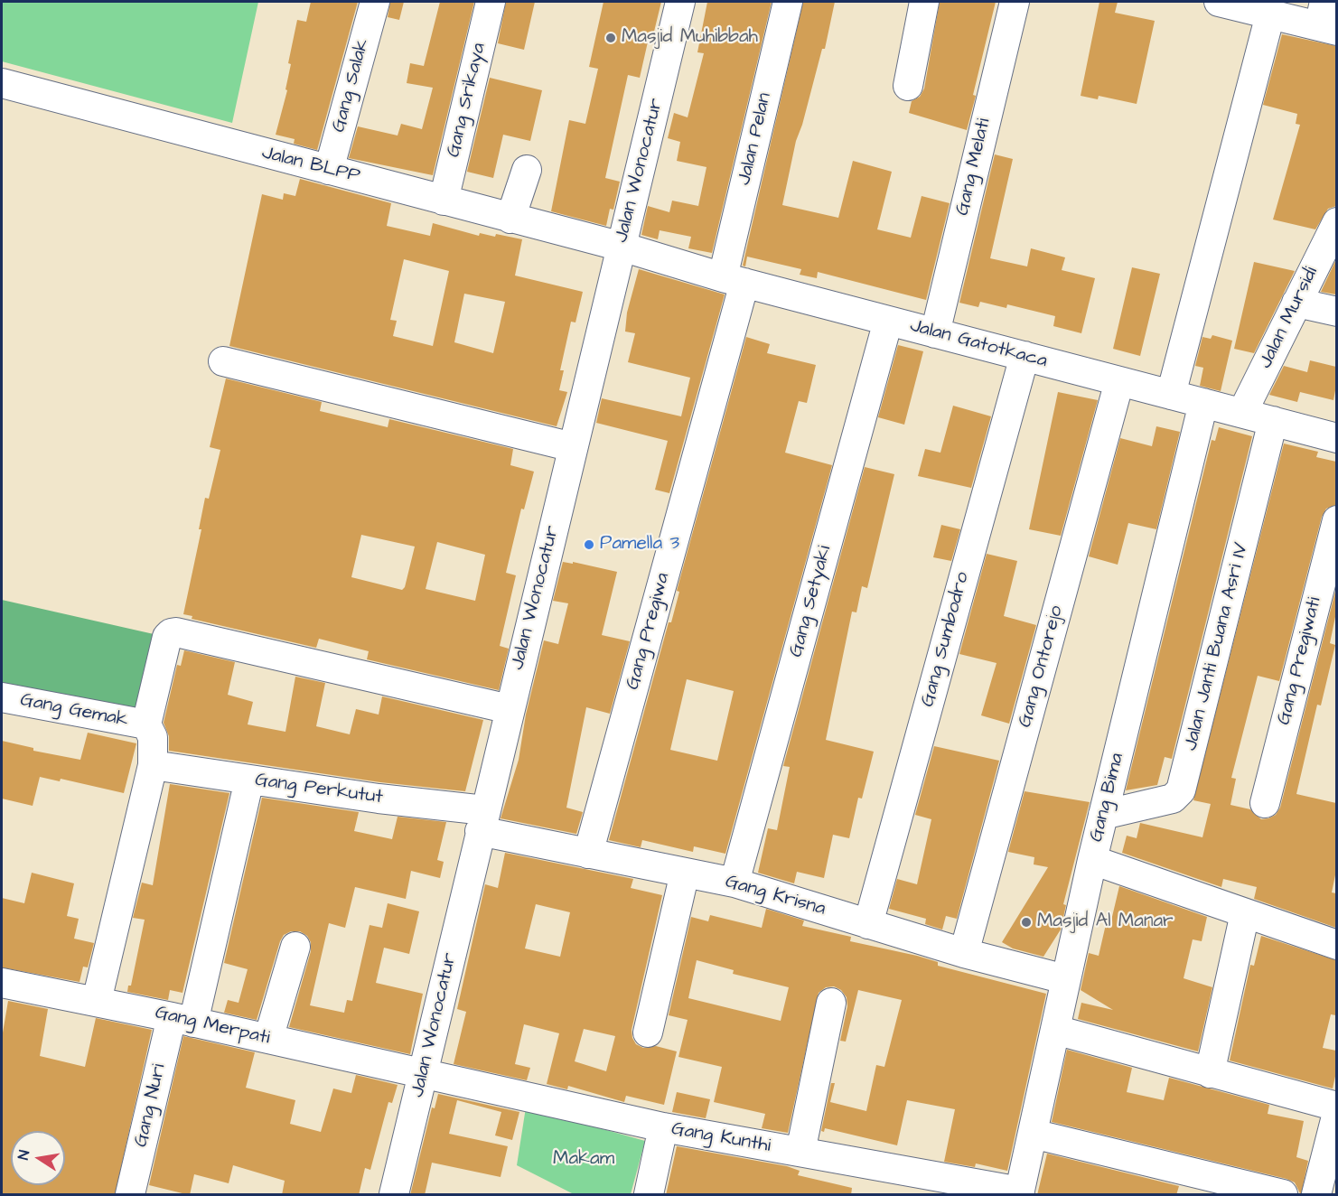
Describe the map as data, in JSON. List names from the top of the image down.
{
  "streets": {
    "street": [
      "Gang Salak",
      "Gang Srikaya",
      "Jalan Pelan",
      "Jalan BLPP",
      "Gang Melati",
      "Jalan Wonocatur",
      "Jalan Mursidi",
      "Jalan Gatotkaca",
      "Gang Setyaki",
      "Gang Pregiwa",
      "Gang Sumbodro",
      "Jalan Janti Buana Asri IV",
      "Gang Pregiwati",
      "Gang Ontorejo",
      "Gang Gemak",
      "Gang Perkutut",
      "Gang Bima",
      "Gang Krisna",
      "Gang Merpati",
      "Gang Nuri",
      "Gang Kunthi"
    ]
  },
  "crossings": [
    ["Gang Salak", "Jalan BLPP"],
    ["Gang Srikaya", "Jalan BLPP"],
    ["Jalan Pelan", "Jalan Gatotkaca"],
    ["Jalan Pelan", "Gang Pregiwa"],
    ["Jalan BLPP", "Jalan Wonocatur"],
    ["Jalan BLPP", "Jalan Gatotkaca"],
    ["Gang Melati", "Jalan Gatotkaca"],
    ["Jalan Wonocatur", "Jalan Gatotkaca"],
    ["Jalan Wonocatur", "Gang Perkutut"],
    ["Jalan Wonocatur", "Gang Krisna"],
    ["Jalan Wonocatur", "Gang Merpati"],
    ["Jalan Wonocatur", "Gang Kunthi"],
    ["Jalan Mursidi", "Jalan Gatotkaca"],
    ["Jalan Gatotkaca", "Gang Setyaki"],
    ["Jalan Gatotkaca", "Gang Pregiwa"],
    ["Jalan Gatotkaca", "Gang Sumbodro"],
    ["Jalan Gatotkaca", "Jalan Janti Buana Asri IV"],
    ["Jalan Gatotkaca", "Gang Ontorejo"],
    ["Jalan Gatotkaca", "Gang Bima"],
    ["Gang Setyaki", "Gang Krisna"],
    ["Gang Pregiwa", "Gang Krisna"],
    ["Gang Sumbodro", "Gang Krisna"],
    ["Jalan Janti Buana Asri IV", "Gang Bima"],
    ["Gang Ontorejo", "Gang Krisna"],
    ["Gang Perkutut", "Gang Krisna"],
    ["Gang Perkutut", "Gang Nuri"],
    ["Gang Bima", "Gang Krisna"],
    ["Gang Bima", "Gang Kunthi"],
    ["Gang Merpati", "Gang Nuri"],
    ["Gang Merpati", "Gang Kunthi"]
  ],
  "parks": ["Makam"],
  "places": ["Masjid Muhibbah", "Pamella 3", "Masjid Al Manar"],
  "north": "left"
}
